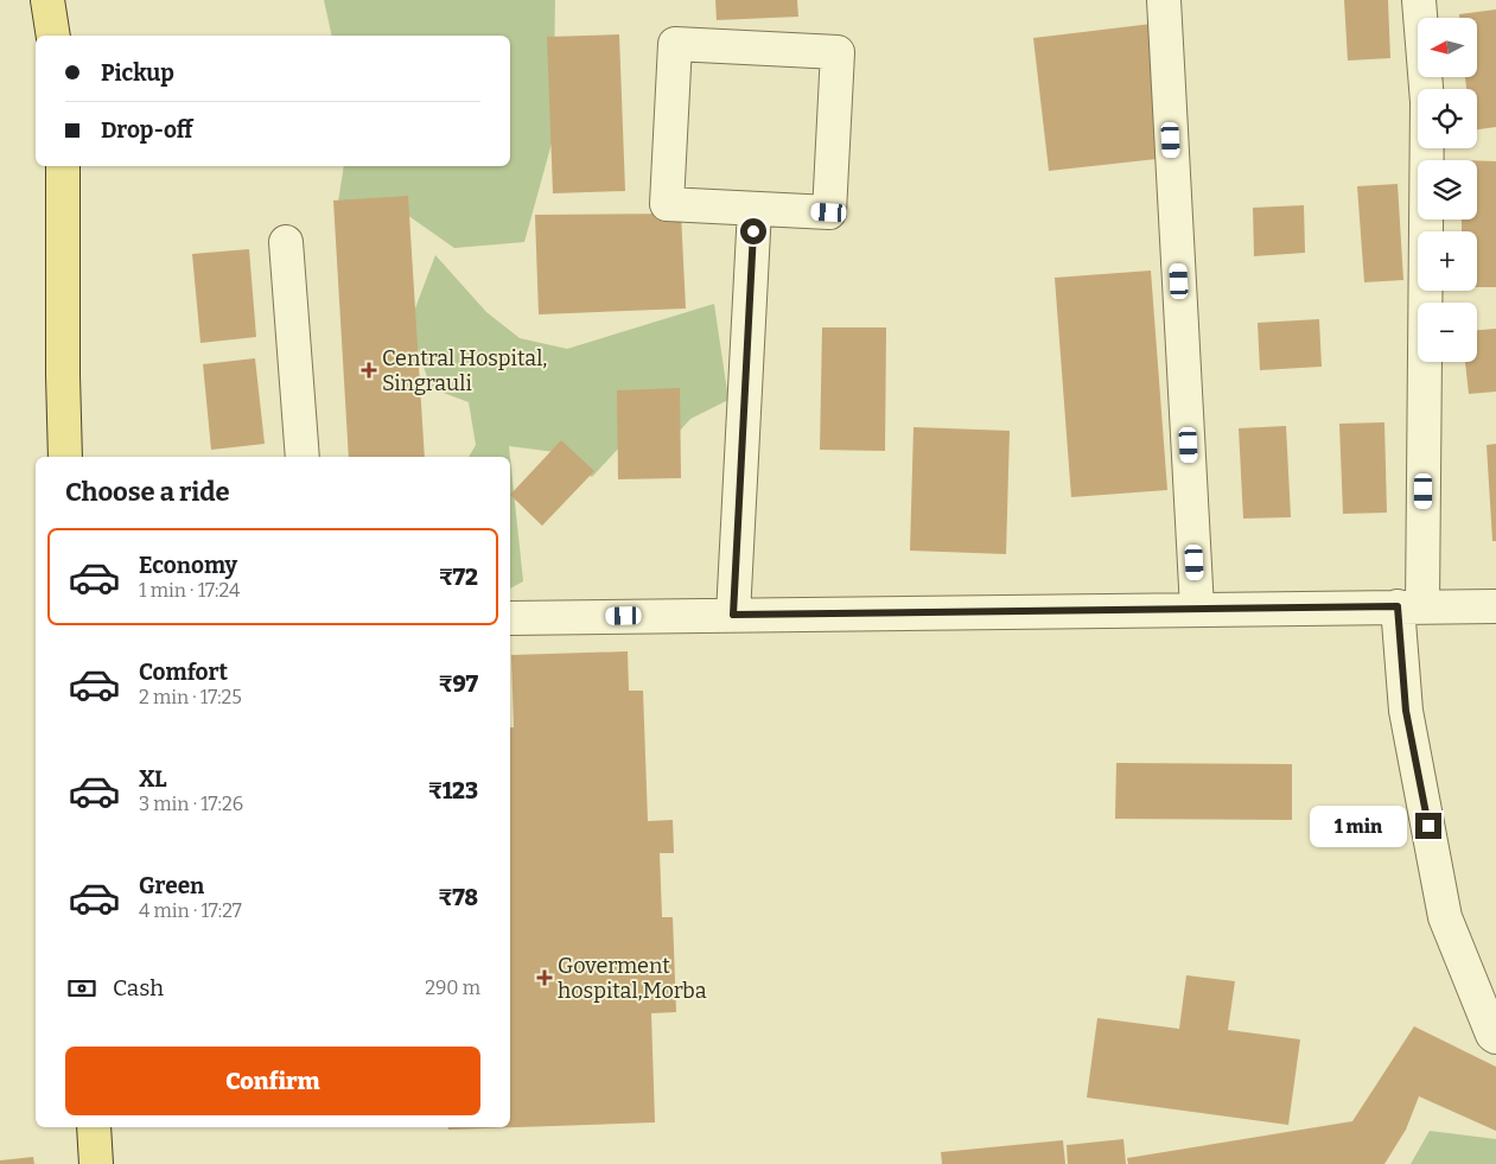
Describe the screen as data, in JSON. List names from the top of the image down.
{
  "places": {
    "health": ["Central Hospital, Singrauli", "Goverment hospital,Morba"]
  },
  "north": "left",
  "page": {
    "map_buttons": ["+", "−"],
    "banner": ["Pickup", "Drop-off"],
    "heading": "Choose a ride",
    "list": [
      {
        "name": "Economy",
        "note": "1 min · 17:24",
        "value": "₹72"
      },
      {
        "name": "Comfort",
        "note": "2 min · 17:25",
        "value": "₹97"
      },
      {
        "name": "XL",
        "note": "3 min · 17:26",
        "value": "₹123"
      },
      {
        "name": "Green",
        "note": "4 min · 17:27",
        "value": "₹78"
      }
    ],
    "bubble": "1 min",
    "pay": ["Cash", "290 m"],
    "buttons": "Confirm"
  }
}
